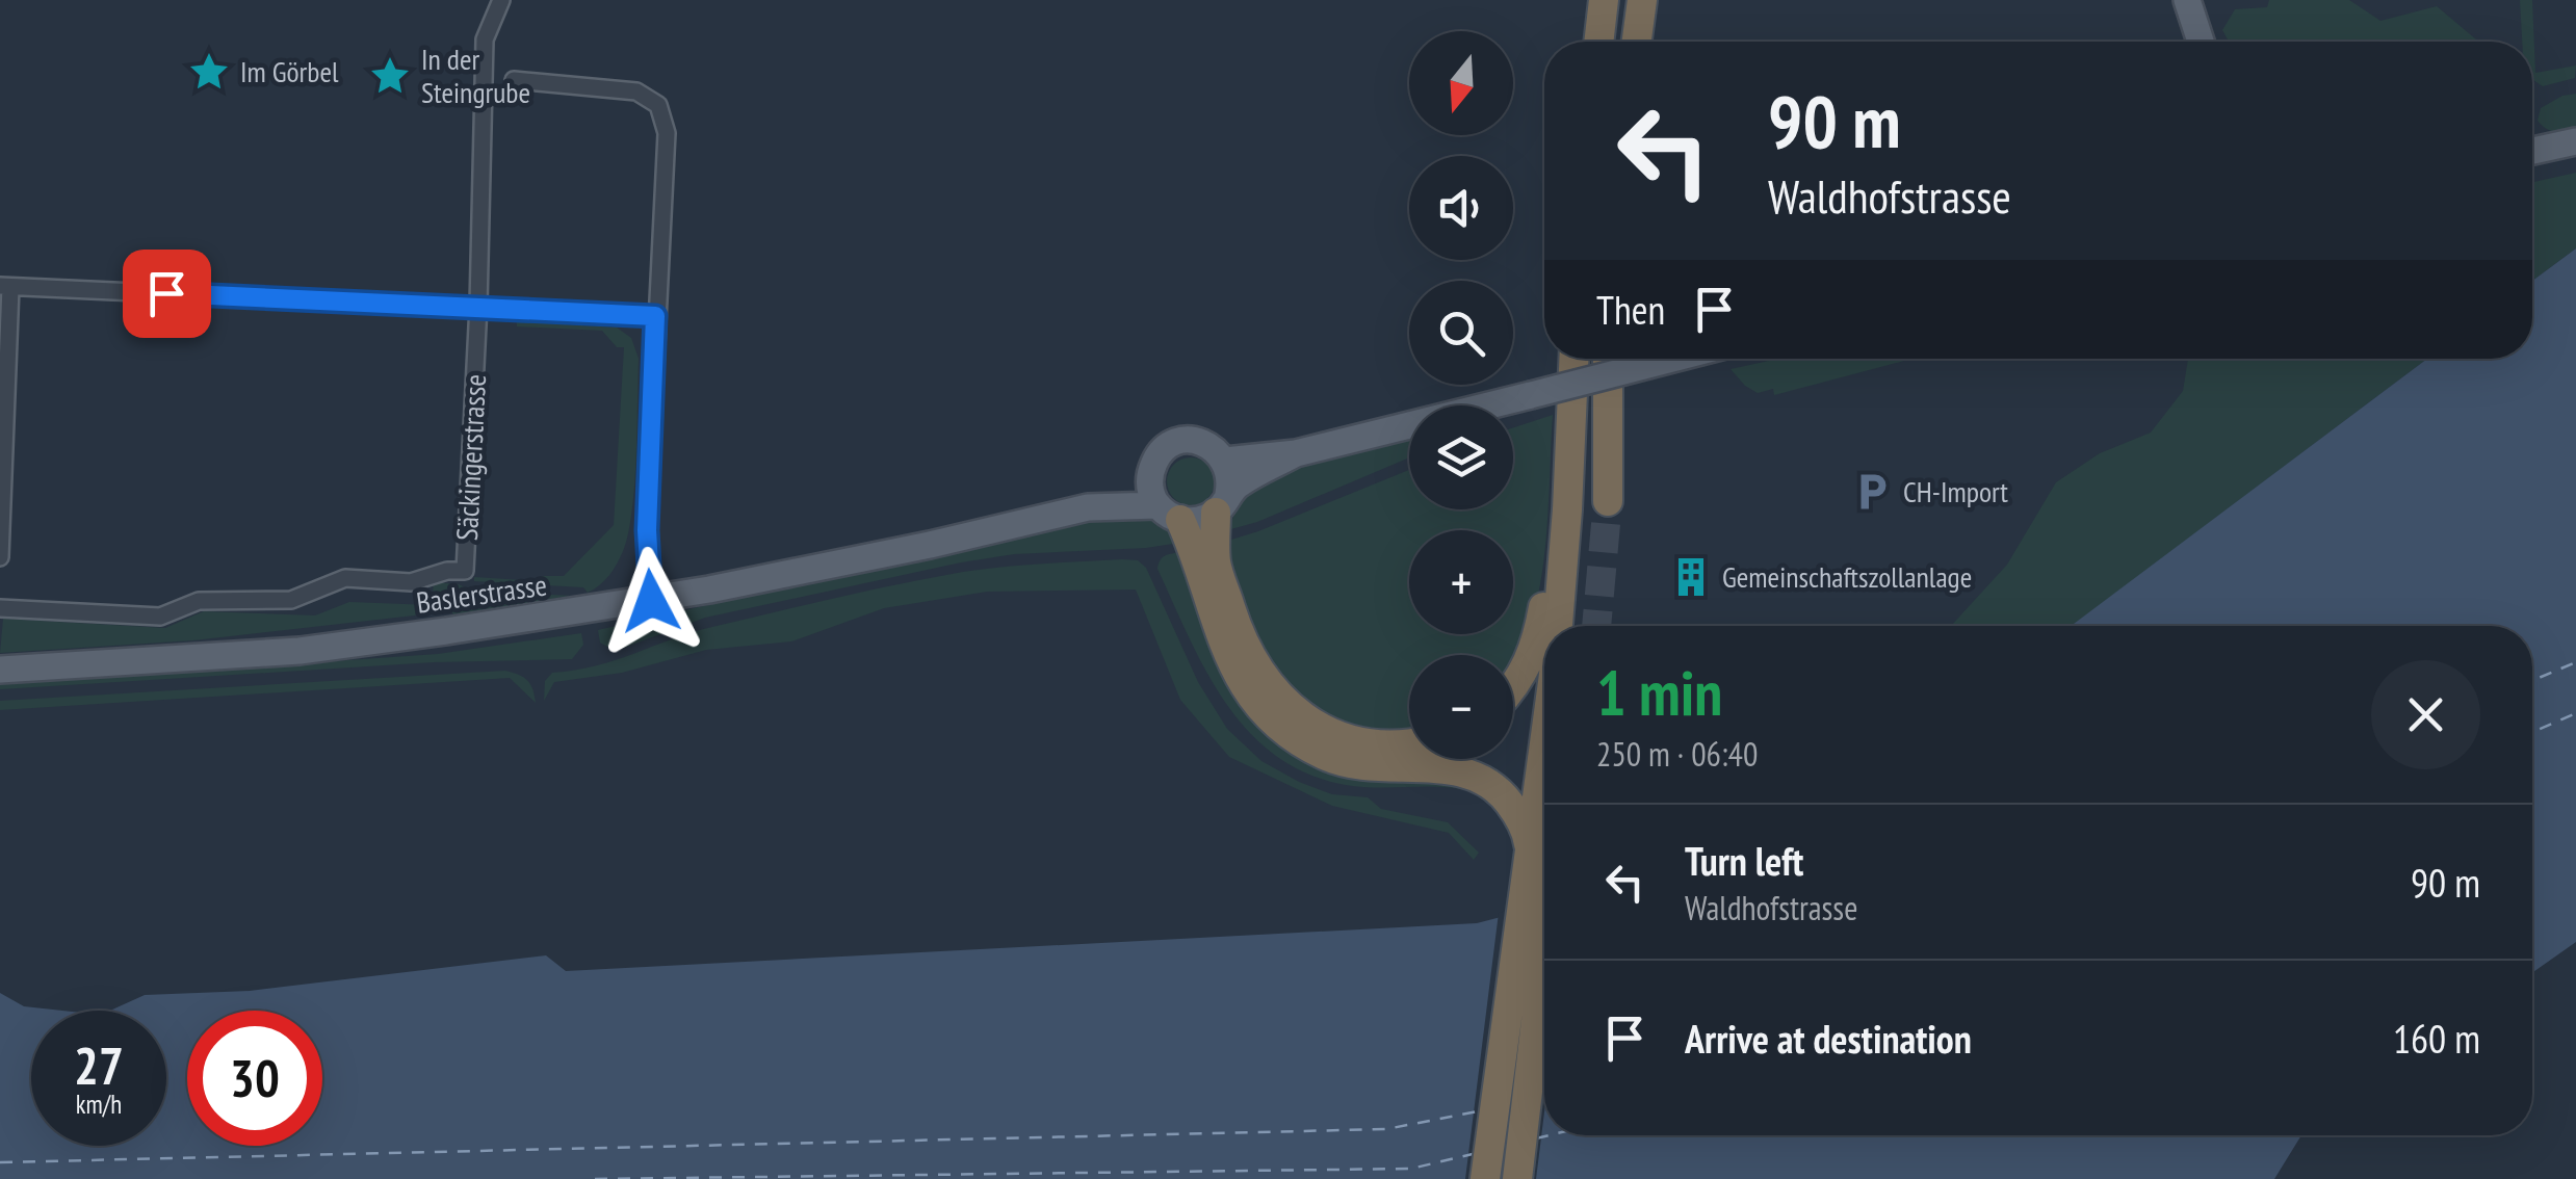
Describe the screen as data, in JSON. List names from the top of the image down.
{
  "streets": {
    "main road": ["Baslerstrasse"],
    "street": ["Säckingerstrasse"]
  },
  "places": {
    "place": ["Im Görbel", "In der Steingrube"],
    "parking": ["CH-Import"],
    "building": ["Gemeinschaftszollanlage"]
  },
  "north": "bottom",
  "page": {
    "map_buttons": ["+", "−"],
    "turn": ["90 m", "Waldhofstrasse"],
    "then": "Then",
    "heading": ["1 min", "250 m · 06:40"],
    "list": [
      {
        "name": "Turn left",
        "note": "Waldhofstrasse",
        "value": "90 m"
      },
      {
        "name": "Arrive at destination",
        "value": "160 m"
      }
    ],
    "speed": "27 km/h",
    "limit": "30"
  }
}
